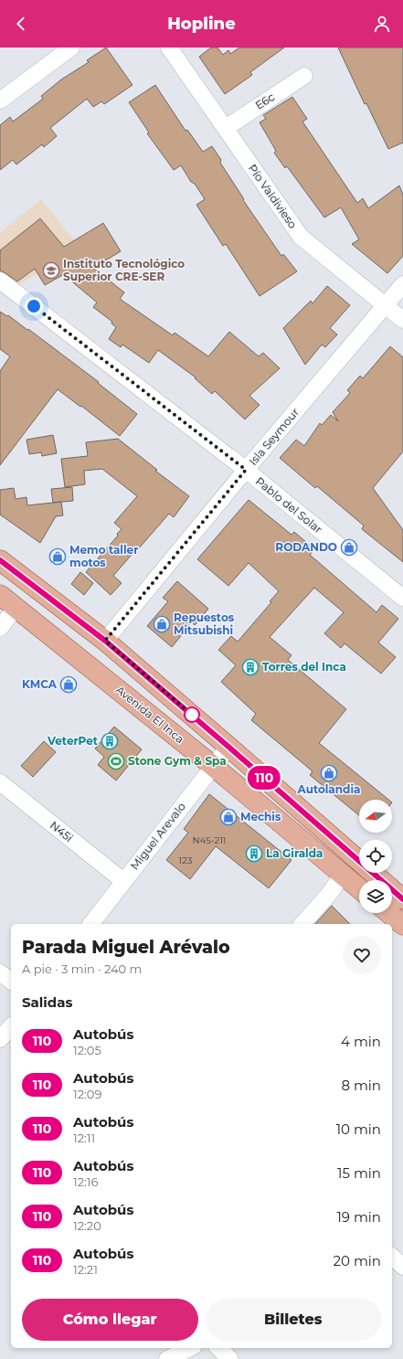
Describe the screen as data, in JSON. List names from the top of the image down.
{
  "streets": {
    "main road": ["Avenida El Inca"],
    "street": [
      "E6c",
      "Pío Valdivieso",
      "Isla Seymour",
      "Pablo del Solar",
      "N45i",
      "Miguel Arevalo"
    ]
  },
  "crossings": [
    ["E6c", "Pío Valdivieso"],
    ["Pío Valdivieso", "Isla Seymour"],
    ["Isla Seymour", "Pablo del Solar"],
    ["Avenida El Inca", "Miguel Arevalo"],
    ["N45i", "Miguel Arevalo"]
  ],
  "places": {
    "school or university": ["Instituto Tecnológico Superior CRE-SER"],
    "shop": [
      "RODANDO",
      "Memo taller motos",
      "Repuestos Mitsubishi",
      "KMCA",
      "Autolandia",
      "Mechis"
    ],
    "building": ["Torres del Inca", "VeterPet", "La Giralda"],
    "sports": ["Stone Gym & Spa"]
  },
  "lines": ["bus line 110"],
  "house_numbers": ["N45-211", "123"],
  "north": "left",
  "page": {
    "header": "Hopline",
    "on_map": "110",
    "heading": [
      ["Parada Miguel Arévalo", "A pie · 3 min · 240 m"],
      "Salidas"
    ],
    "list": [
      {
        "mark": "110",
        "name": "Autobús",
        "note": "12:05",
        "value": "4 min"
      },
      {
        "mark": "110",
        "name": "Autobús",
        "note": "12:09",
        "value": "8 min"
      },
      {
        "mark": "110",
        "name": "Autobús",
        "note": "12:11",
        "value": "10 min"
      },
      {
        "mark": "110",
        "name": "Autobús",
        "note": "12:16",
        "value": "15 min"
      },
      {
        "mark": "110",
        "name": "Autobús",
        "note": "12:20",
        "value": "19 min"
      },
      {
        "mark": "110",
        "name": "Autobús",
        "note": "12:21",
        "value": "20 min"
      }
    ],
    "buttons": ["Cómo llegar", "Billetes"]
  }
}
